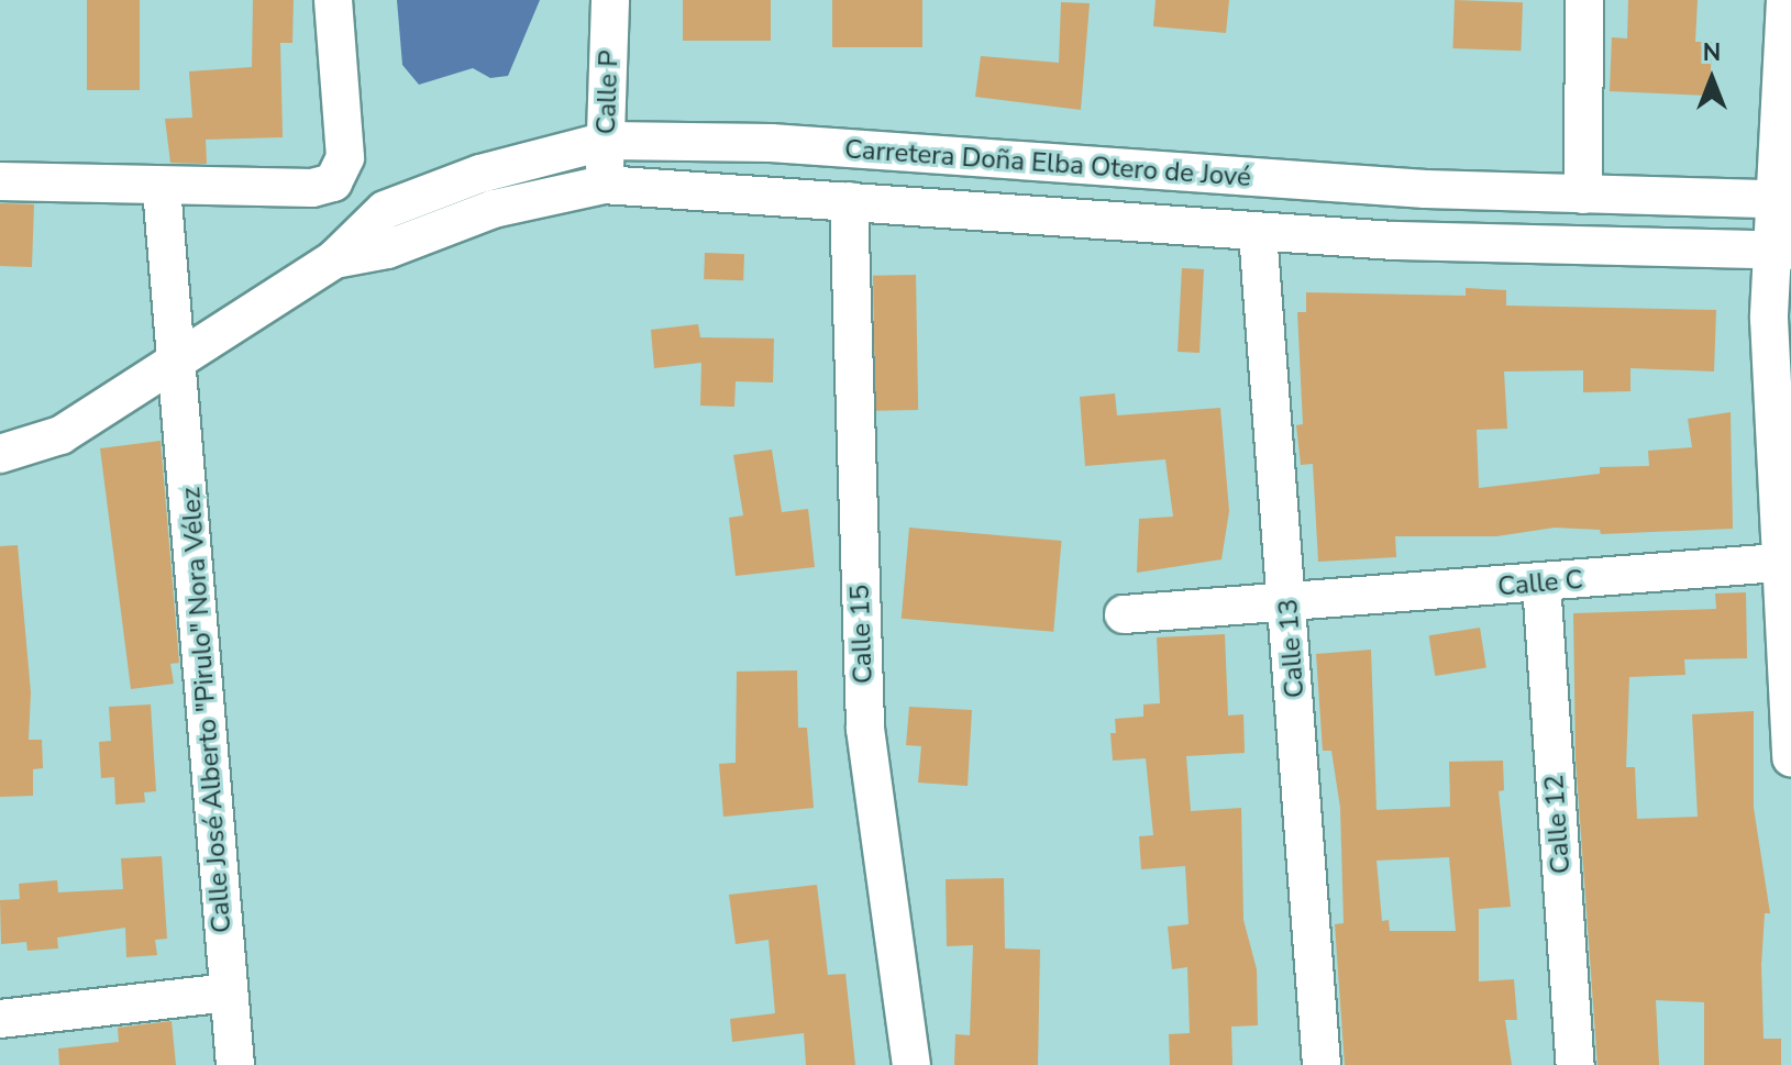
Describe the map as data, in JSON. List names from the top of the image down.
{
  "streets": {
    "street": [
      "Calle P",
      "Carretera Doña Elba Otero de Jové",
      "Calle C",
      "Calle 15",
      "Calle 13",
      "Calle José Alberto \"Pirulo\" Nora Vélez",
      "Calle 12"
    ]
  },
  "crossings": [
    ["Calle P", "Carretera Doña Elba Otero de Jové"],
    ["Carretera Doña Elba Otero de Jové", "Calle 15"],
    ["Carretera Doña Elba Otero de Jové", "Calle 13"],
    ["Carretera Doña Elba Otero de Jové", "Calle José Alberto \"Pirulo\" Nora Vélez"],
    ["Calle C", "Calle 13"],
    ["Calle C", "Calle 12"]
  ],
  "north": "top"
}
